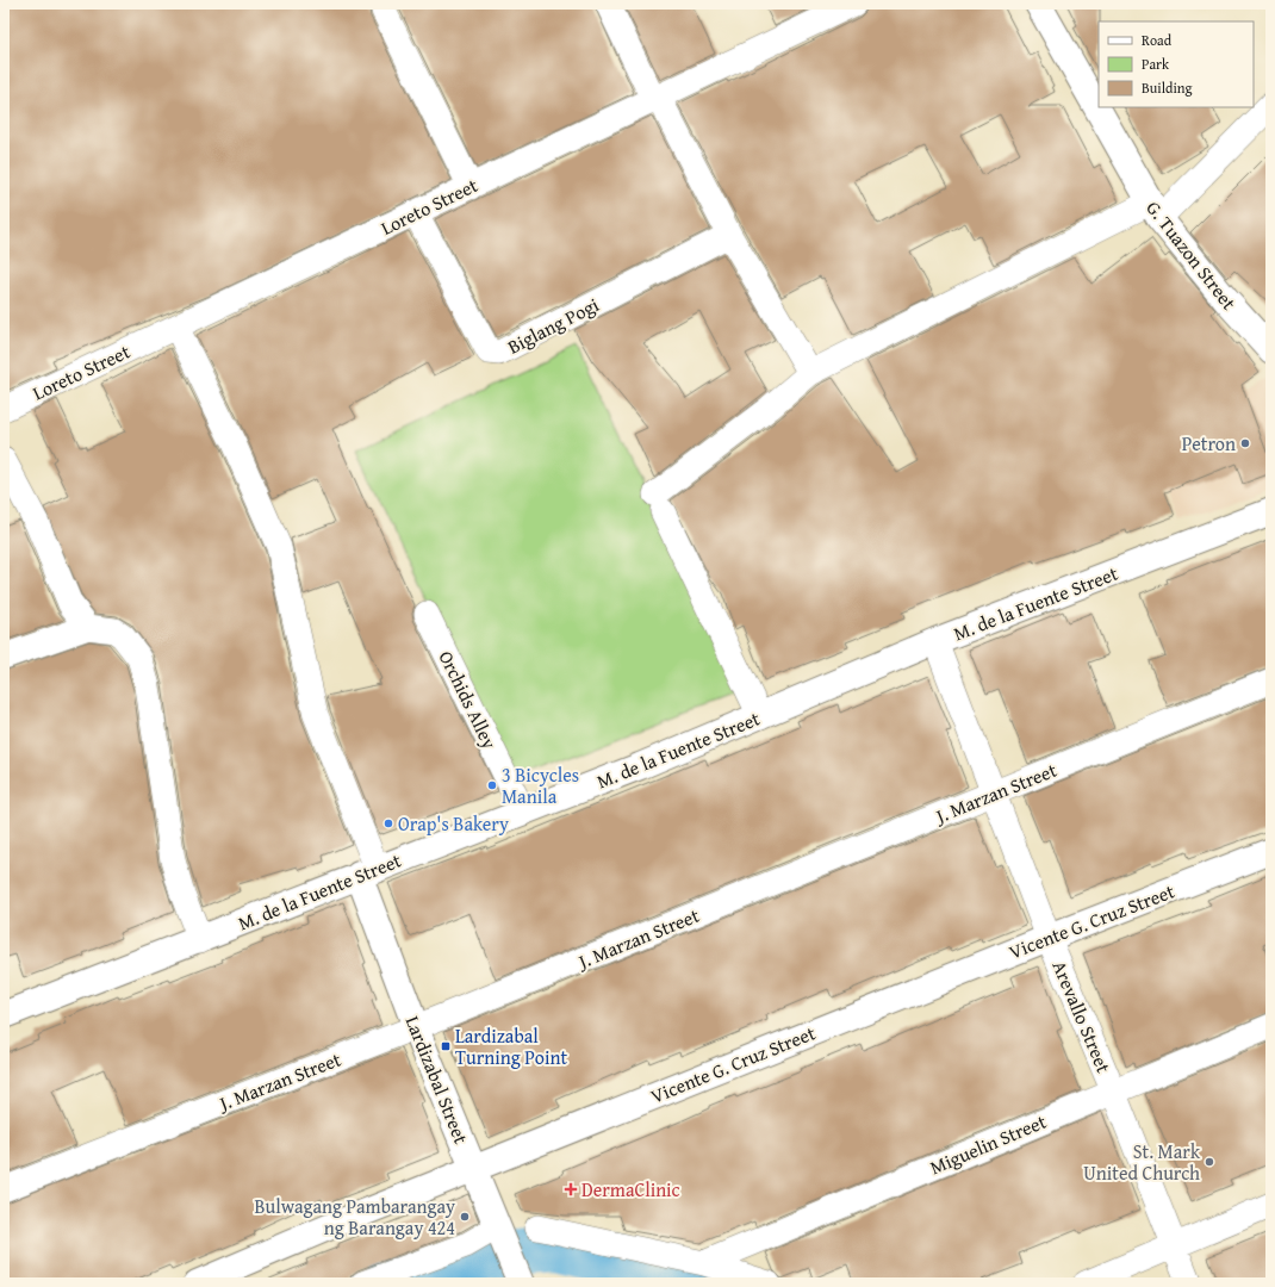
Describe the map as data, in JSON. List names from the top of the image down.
{
  "streets": {
    "street": [
      "Loreto Street",
      "G. Tuazon Street",
      "Biglang Pogi",
      "M. de la Fuente Street",
      "Orchids Alley",
      "J. Marzan Street",
      "Vicente G. Cruz Street",
      "Arevallo Street",
      "Lardizabal Street",
      "Miguelin Street"
    ]
  },
  "crossings": [
    ["Loreto Street", "Biglang Pogi"],
    ["M. de la Fuente Street", "Orchids Alley"],
    ["M. de la Fuente Street", "Arevallo Street"],
    ["M. de la Fuente Street", "Lardizabal Street"],
    ["J. Marzan Street", "Arevallo Street"],
    ["J. Marzan Street", "Lardizabal Street"],
    ["Vicente G. Cruz Street", "Arevallo Street"],
    ["Vicente G. Cruz Street", "Lardizabal Street"],
    ["Arevallo Street", "Miguelin Street"]
  ],
  "places": {
    "other": [
      "Petron",
      "3 Bicycles Manila",
      "Orap's Bakery",
      "St. Mark United Church",
      "Bulwagang Pambarangay ng Barangay 424"
    ],
    "transit": ["Lardizabal Turning Point"],
    "health": ["DermaClinic"]
  },
  "legend": ["Road", "Park", "Building"]
}
